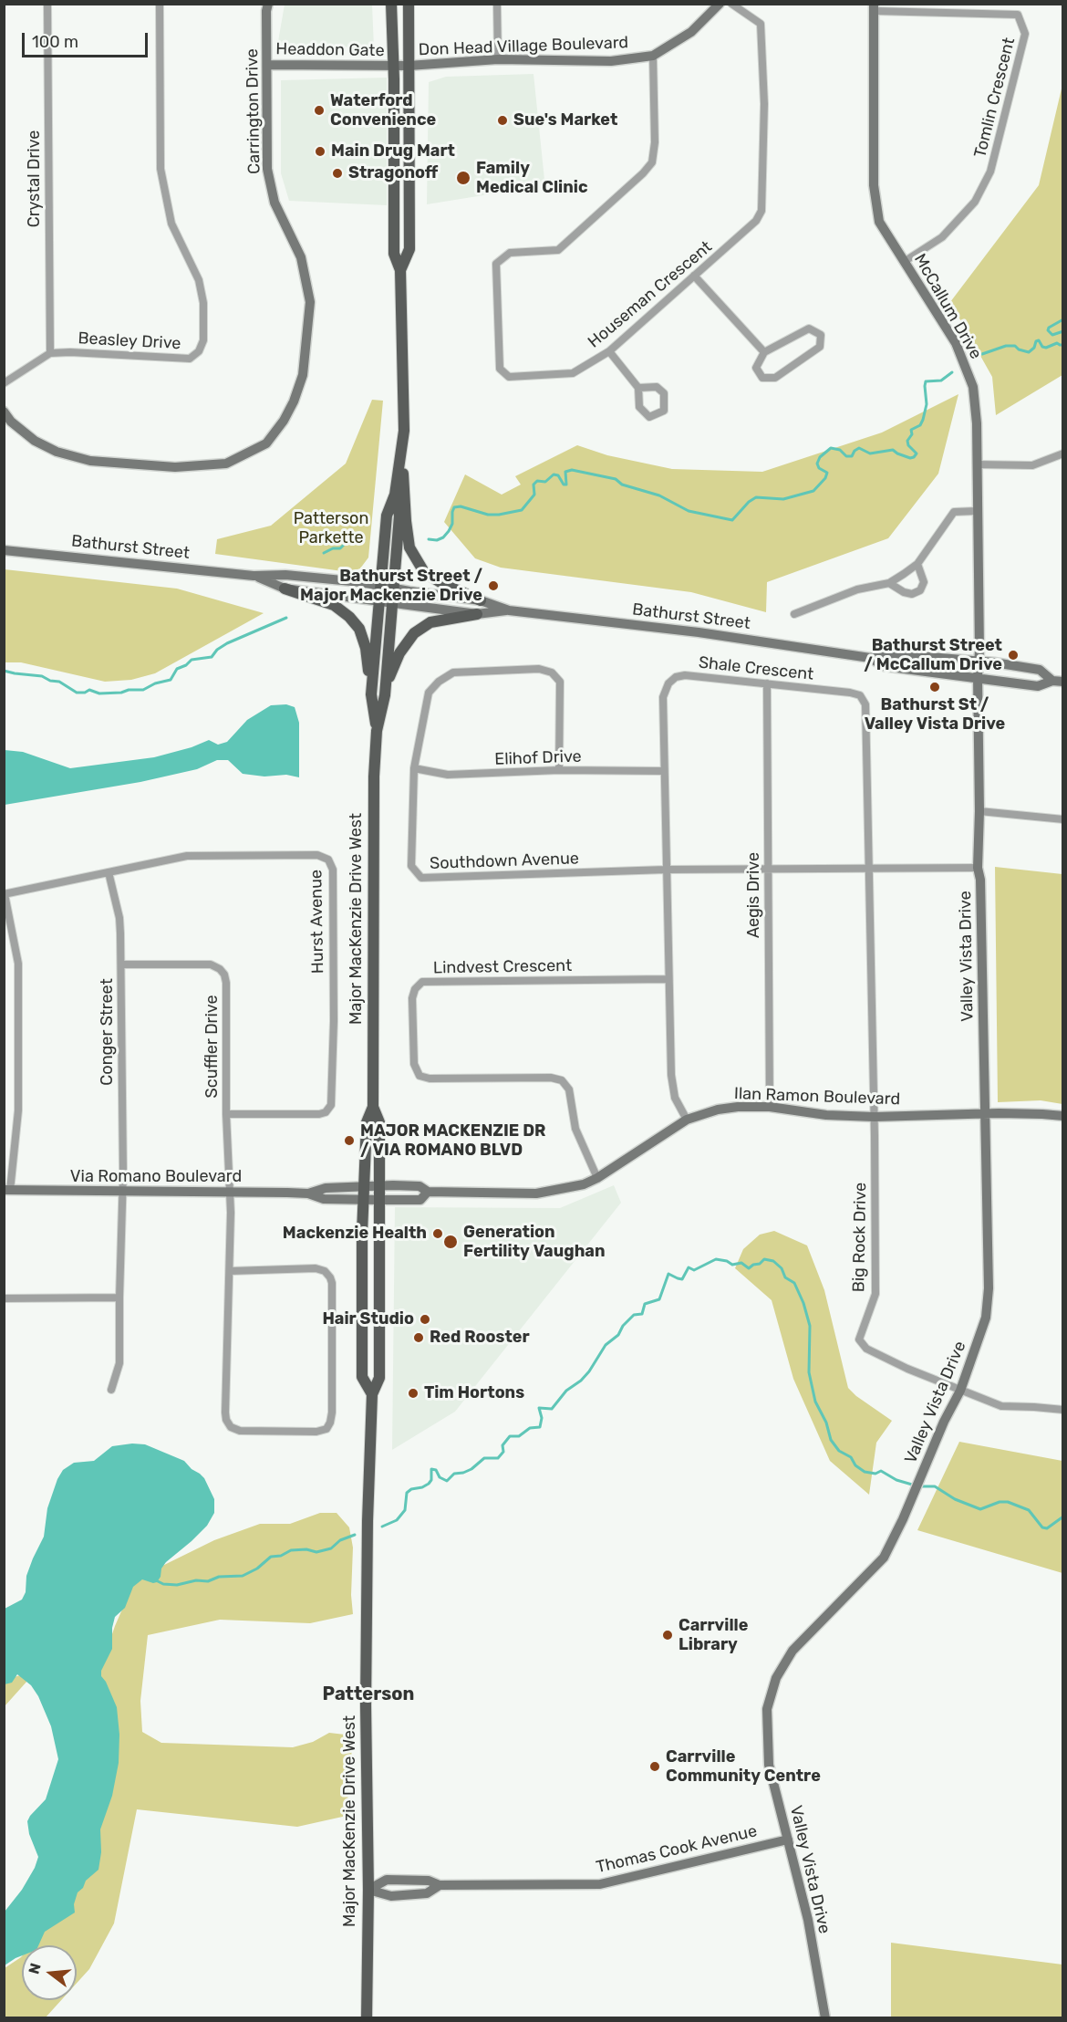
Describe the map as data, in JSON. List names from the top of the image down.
{
  "streets": {
    "main road": ["Major MacKenzie Drive West"],
    "street": [
      "Don Head Village Boulevard",
      "Headdon Gate",
      "Tomlin Crescent",
      "Carrington Drive",
      "Crystal Drive",
      "Houseman Crescent",
      "McCallum Drive",
      "Beasley Drive",
      "Bathurst Street",
      "Shale Crescent",
      "Elihof Drive",
      "Southdown Avenue",
      "Aegis Drive",
      "Hurst Avenue",
      "Valley Vista Drive",
      "Lindvest Crescent",
      "Conger Street",
      "Scuffler Drive",
      "Ilan Ramon Boulevard",
      "Via Romano Boulevard",
      "Big Rock Drive",
      "Thomas Cook Avenue"
    ]
  },
  "crossings": [
    ["Don Head Village Boulevard", "Headdon Gate"],
    ["Don Head Village Boulevard", "Houseman Crescent"],
    ["Don Head Village Boulevard", "Major MacKenzie Drive West"],
    ["Headdon Gate", "Carrington Drive"],
    ["Headdon Gate", "Major MacKenzie Drive West"],
    ["Tomlin Crescent", "McCallum Drive"],
    ["Crystal Drive", "Beasley Drive"],
    ["McCallum Drive", "Bathurst Street"],
    ["McCallum Drive", "Valley Vista Drive"],
    ["Bathurst Street", "Major MacKenzie Drive West"],
    ["Bathurst Street", "Valley Vista Drive"],
    ["Shale Crescent", "Elihof Drive"],
    ["Shale Crescent", "Southdown Avenue"],
    ["Shale Crescent", "Aegis Drive"],
    ["Shale Crescent", "Lindvest Crescent"],
    ["Shale Crescent", "Ilan Ramon Boulevard"],
    ["Shale Crescent", "Big Rock Drive"],
    ["Elihof Drive", "Southdown Avenue"],
    ["Southdown Avenue", "Aegis Drive"],
    ["Southdown Avenue", "Valley Vista Drive"],
    ["Aegis Drive", "Ilan Ramon Boulevard"],
    ["Major MacKenzie Drive West", "Ilan Ramon Boulevard"],
    ["Major MacKenzie Drive West", "Via Romano Boulevard"],
    ["Major MacKenzie Drive West", "Thomas Cook Avenue"],
    ["Hurst Avenue", "Conger Street"],
    ["Hurst Avenue", "Scuffler Drive"],
    ["Valley Vista Drive", "Ilan Ramon Boulevard"],
    ["Valley Vista Drive", "Big Rock Drive"],
    ["Valley Vista Drive", "Thomas Cook Avenue"],
    ["Lindvest Crescent", "Ilan Ramon Boulevard"],
    ["Conger Street", "Scuffler Drive"],
    ["Conger Street", "Via Romano Boulevard"],
    ["Scuffler Drive", "Via Romano Boulevard"],
    ["Ilan Ramon Boulevard", "Via Romano Boulevard"],
    ["Ilan Ramon Boulevard", "Big Rock Drive"]
  ],
  "districts": ["Patterson"],
  "parks": ["Patterson Parkette"],
  "places": [
    "Waterford Convenience",
    "Sue's Market",
    "Main Drug Mart",
    "Stragonoff",
    "Family Medical Clinic",
    "Bathurst Street / Major Mackenzie Drive",
    "Bathurst Street / McCallum Drive",
    "Bathurst St / Valley Vista Drive",
    "MAJOR MACKENZIE DR / VIA ROMANO BLVD",
    "Mackenzie Health",
    "Generation Fertility Vaughan",
    "Hair Studio",
    "Red Rooster",
    "Tim Hortons",
    "Carrville Library",
    "Carrville Community Centre"
  ],
  "scale_bar": "100 m",
  "north": "left"
}
